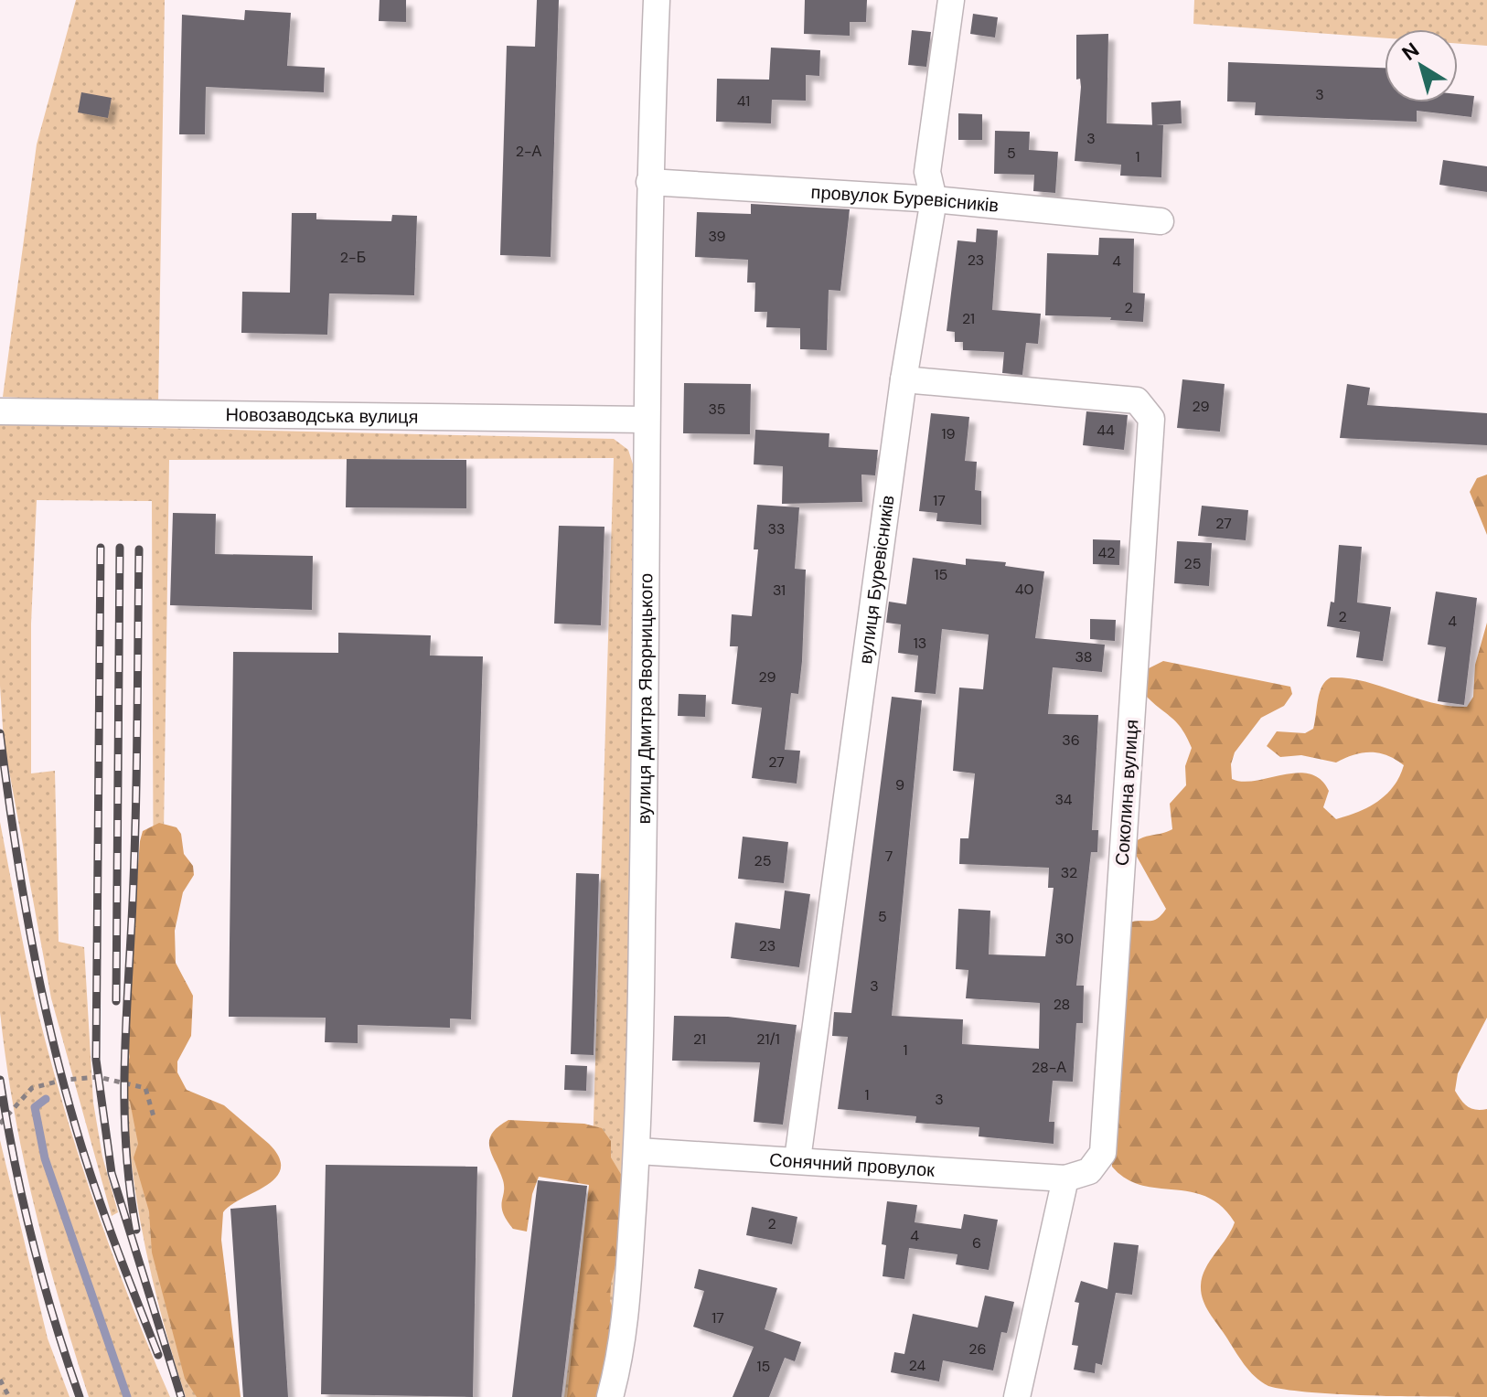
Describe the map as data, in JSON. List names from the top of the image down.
{
  "streets": {
    "street": [
      "провулок Буревісників",
      "Новозаводська вулиця",
      "вулиця Буревісників",
      "вулиця Дмитра Яворницького",
      "Соколина вулиця",
      "Сонячний провулок"
    ]
  },
  "crossings": [
    ["провулок Буревісників", "вулиця Буревісників"],
    ["провулок Буревісників", "вулиця Дмитра Яворницького"],
    ["Новозаводська вулиця", "вулиця Дмитра Яворницького"],
    ["вулиця Буревісників", "Соколина вулиця"],
    ["вулиця Буревісників", "Сонячний провулок"],
    ["вулиця Дмитра Яворницького", "Сонячний провулок"],
    ["Соколина вулиця", "Сонячний провулок"]
  ],
  "house_numbers": [
    "3",
    "41",
    "3",
    "2-А",
    "5",
    "1",
    "39",
    "2-Б",
    "23",
    "4",
    "2",
    "21",
    "29",
    "35",
    "44",
    "19",
    "17",
    "27",
    "33",
    "42",
    "25",
    "15",
    "40",
    "31",
    "2",
    "4",
    "13",
    "38",
    "29",
    "36",
    "27",
    "9",
    "34",
    "7",
    "25",
    "32",
    "5",
    "30",
    "23",
    "3",
    "28",
    "21",
    "21/1",
    "1",
    "28-А",
    "1",
    "3",
    "2",
    "4",
    "6",
    "17",
    "26",
    "24",
    "15"
  ],
  "north": "top left"
}
